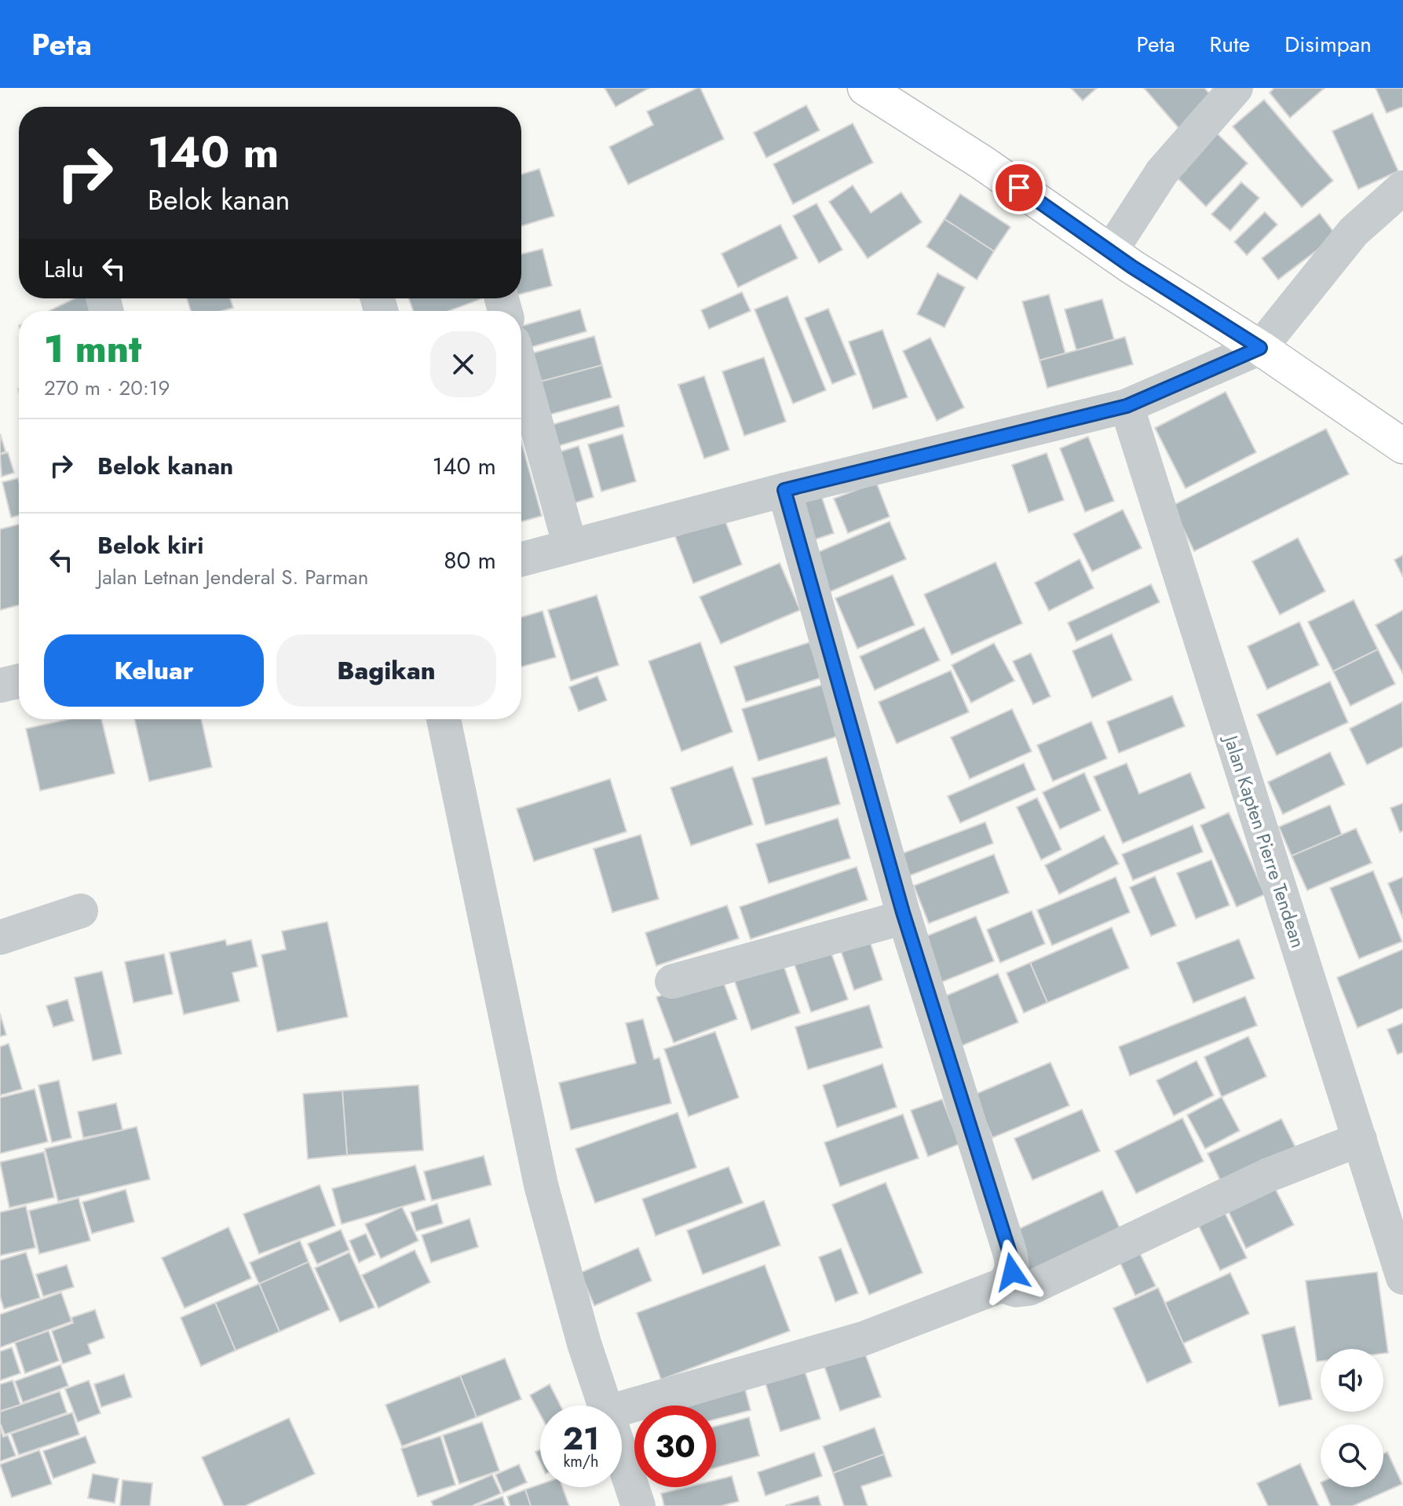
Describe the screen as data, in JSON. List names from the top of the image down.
{
  "streets": {
    "street": ["Jalan Kapten Pierre Tendean"]
  },
  "page": {
    "header": "Peta",
    "nav": ["Peta", "Rute", "Disimpan"],
    "turn": ["140 m", "Belok kanan"],
    "then": "Lalu",
    "heading": ["1 mnt", "270 m · 20:19"],
    "list": [
      {
        "name": "Belok kanan",
        "value": "140 m"
      },
      {
        "name": "Belok kiri",
        "note": "Jalan Letnan Jenderal S. Parman",
        "value": "80 m"
      }
    ],
    "buttons": ["Keluar", "Bagikan"],
    "speed": "21 km/h",
    "limit": "30"
  }
}
